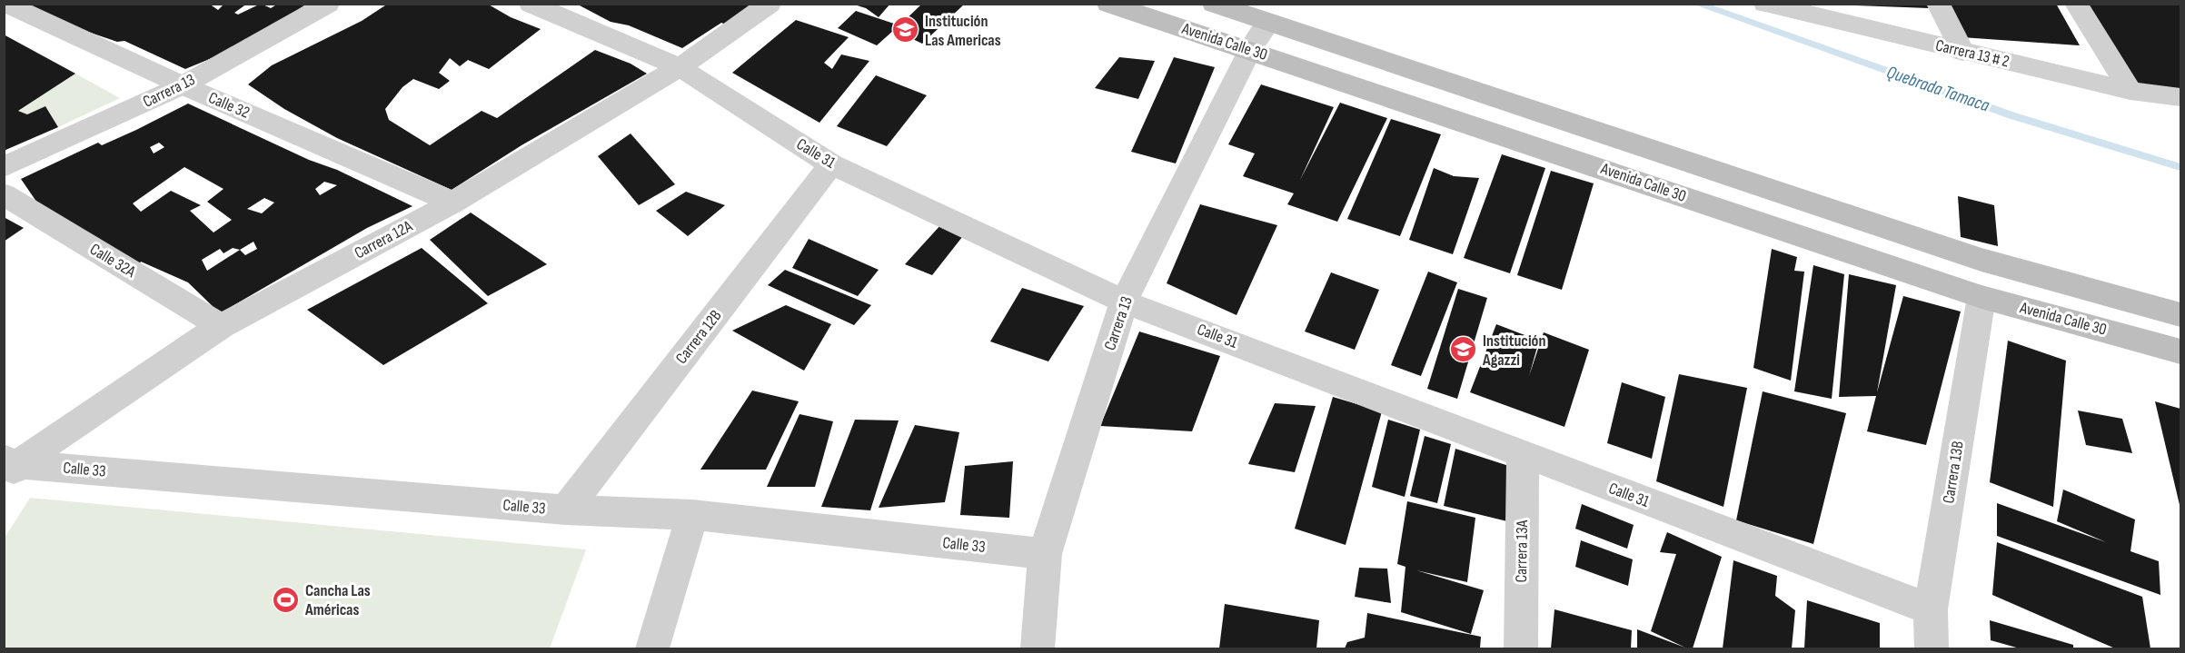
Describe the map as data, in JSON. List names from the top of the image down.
{
  "streets": {
    "main road": ["Avenida Calle 30"],
    "street": [
      "Carrera 13 # 2",
      "Carrera 13",
      "Calle 32",
      "Calle 31",
      "Carrera 12A",
      "Calle 32A",
      "Carrera 12B",
      "Calle 33",
      "Carrera 13B",
      "Carrera 13A"
    ]
  },
  "crossings": [
    ["Avenida Calle 30", "Carrera 13"],
    ["Avenida Calle 30", "Carrera 13B"],
    ["Carrera 13", "Calle 32"],
    ["Carrera 13", "Calle 31"],
    ["Carrera 13", "Calle 33"],
    ["Calle 32", "Carrera 12A"],
    ["Calle 31", "Carrera 12A"],
    ["Calle 31", "Carrera 12B"],
    ["Calle 31", "Carrera 13B"],
    ["Calle 31", "Carrera 13A"],
    ["Carrera 12A", "Calle 32A"],
    ["Carrera 12A", "Calle 33"],
    ["Carrera 12B", "Calle 33"]
  ],
  "water": ["Quebrada Tamaca"],
  "places": {
    "school or university": ["Institución Las Americas", "Institución Agazzi"],
    "sports": ["Cancha Las Américas"]
  }
}
